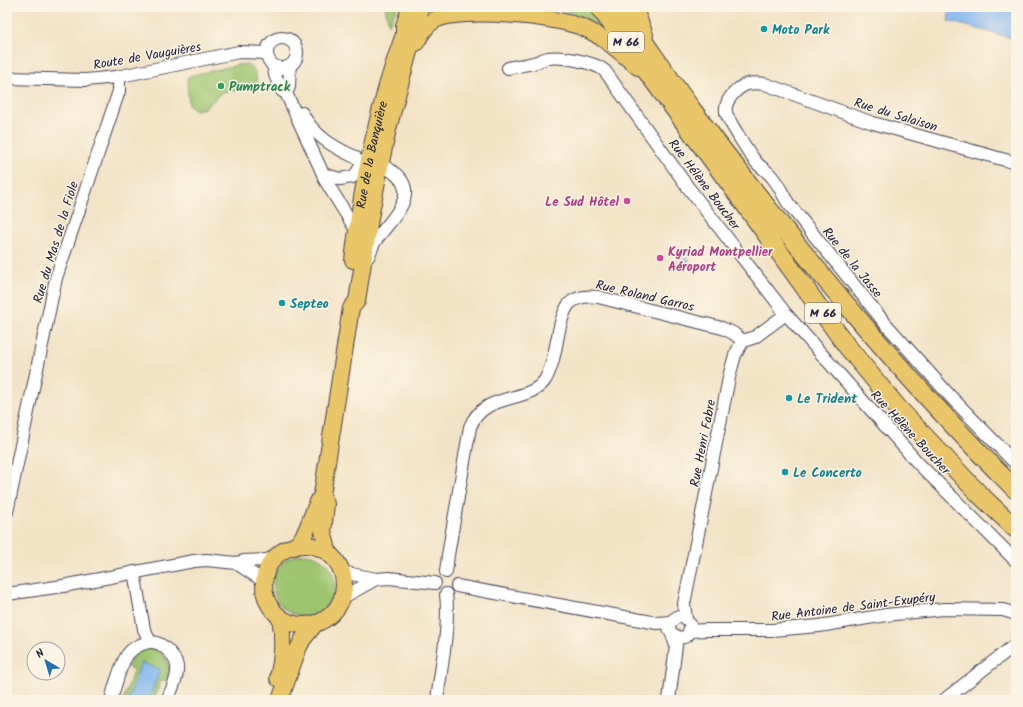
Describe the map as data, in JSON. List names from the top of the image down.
{
  "streets": {
    "highway": ["M 66"],
    "main road": ["Rue de la Banquière"],
    "street": [
      "Route de Vauguières",
      "Rue du Salaison",
      "Rue Hélène Boucher",
      "Rue du Mas de la Fiole",
      "Rue de la Jasse",
      "Rue Roland Garros",
      "Rue Henri Fabre",
      "Rue Antoine de Saint-Exupéry"
    ]
  },
  "crossings": [
    ["M 66", "Rue de la Banquière"],
    ["Route de Vauguières", "Rue du Mas de la Fiole"],
    ["Rue du Salaison", "Rue de la Jasse"],
    ["Rue Roland Garros", "Rue Henri Fabre"],
    ["Rue Henri Fabre", "Rue Antoine de Saint-Exupéry"]
  ],
  "places": [
    "Moto Park",
    "Pumptrack",
    "Le Sud Hôtel",
    "Kyriad Montpellier Aéroport",
    "Septeo",
    "Le Trident",
    "Le Concerto"
  ],
  "north": "top left"
}
